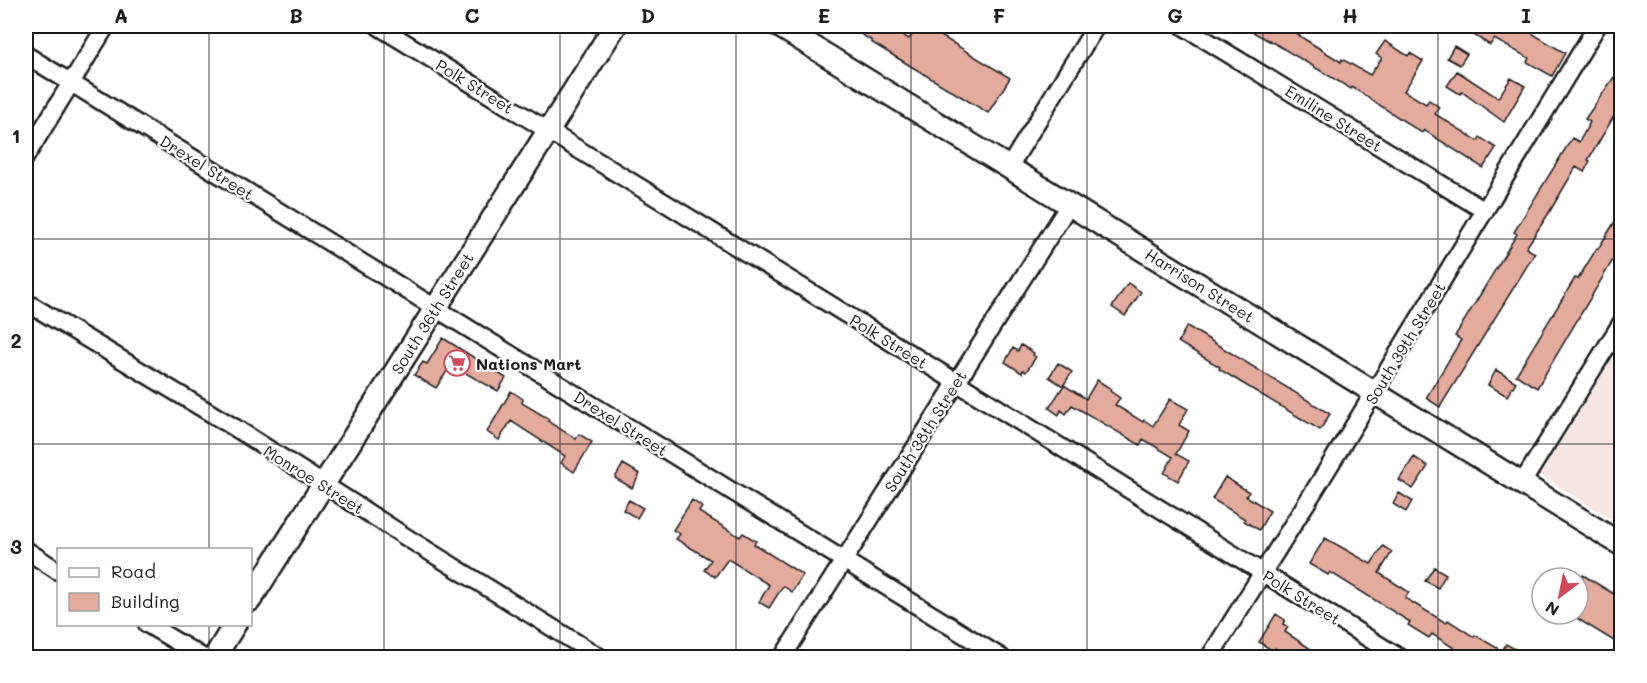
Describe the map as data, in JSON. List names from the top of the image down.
{
  "streets": {
    "main road": ["Harrison Street", "South 36th Street"],
    "street": [
      "Polk Street",
      "Emiline Street",
      "Drexel Street",
      "South 39th Street",
      "South 38th Street",
      "Monroe Street"
    ]
  },
  "crossings": [
    ["Polk Street", "South 36th Street"],
    ["Polk Street", "South 39th Street"],
    ["Polk Street", "South 38th Street"],
    ["Emiline Street", "South 39th Street"],
    ["Drexel Street", "South 36th Street"],
    ["Drexel Street", "South 38th Street"],
    ["Harrison Street", "South 39th Street"],
    ["Harrison Street", "South 38th Street"],
    ["South 36th Street", "Monroe Street"]
  ],
  "places": {
    "supermarket": ["Nations Mart"]
  },
  "legend": ["Road", "Building"],
  "north": "bottom left",
  "grid": {
    "columns": [
      "A",
      "B",
      "C",
      "D",
      "E",
      "F",
      "G",
      "H",
      "I"
    ],
    "rows": ["1", "2", "3"]
  }
}
